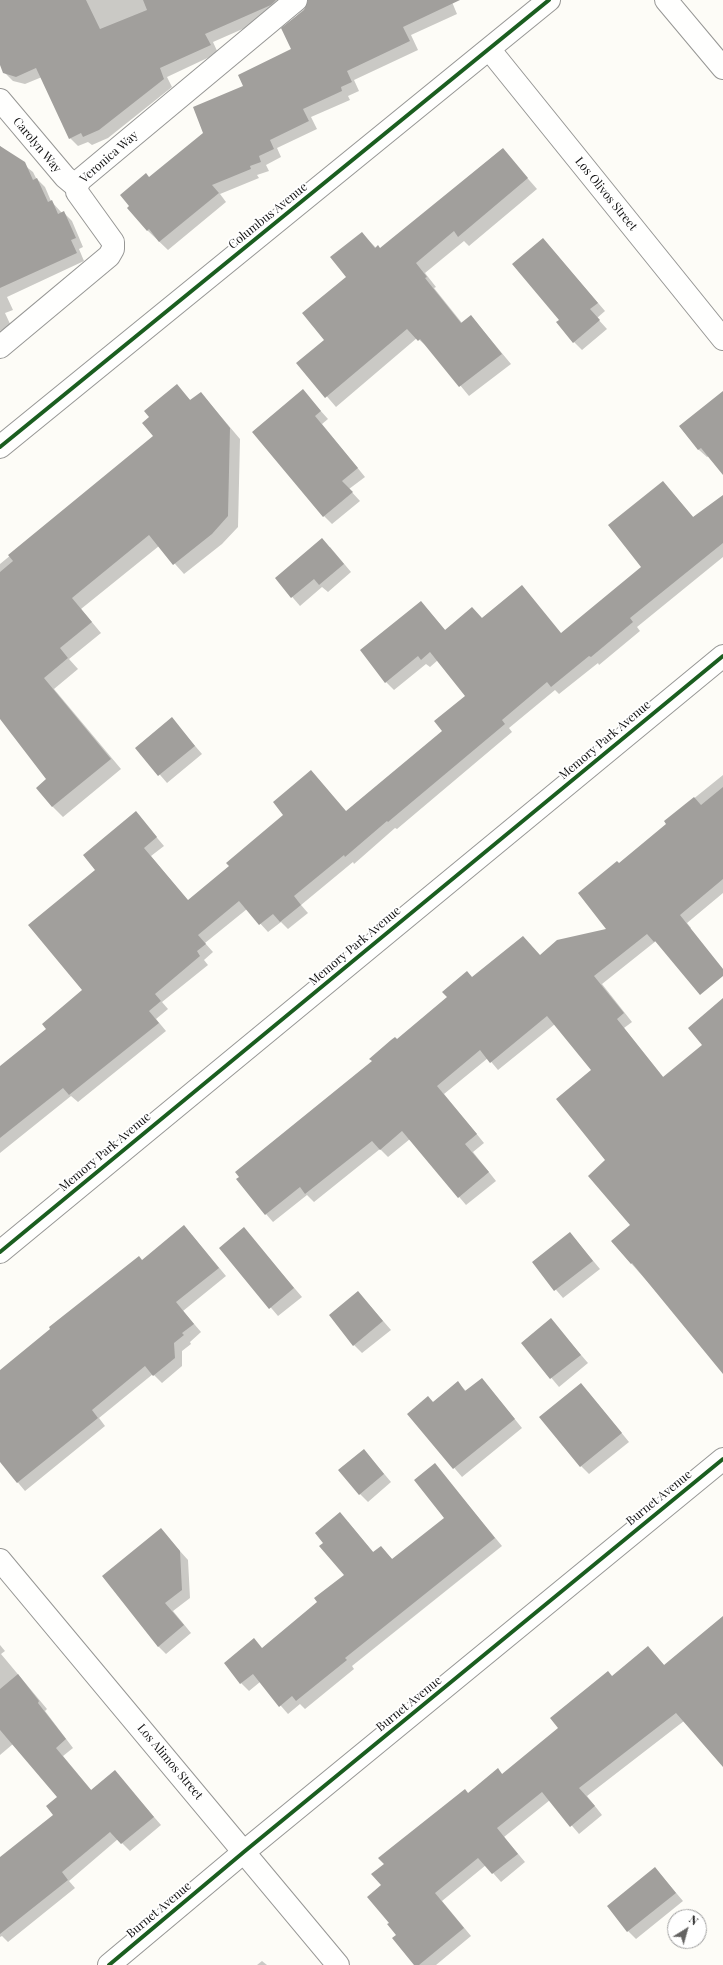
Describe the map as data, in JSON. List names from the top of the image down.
{
  "streets": {
    "street": [
      "Carolyn Way",
      "Veronica Way",
      "Los Olivos Street",
      "Columbus Avenue",
      "Memory Park Avenue",
      "Burnet Avenue",
      "Los Alimos Street"
    ]
  },
  "crossings": [
    ["Carolyn Way", "Veronica Way"],
    ["Los Olivos Street", "Columbus Avenue"],
    ["Burnet Avenue", "Los Alimos Street"]
  ],
  "north": "top right"
}
